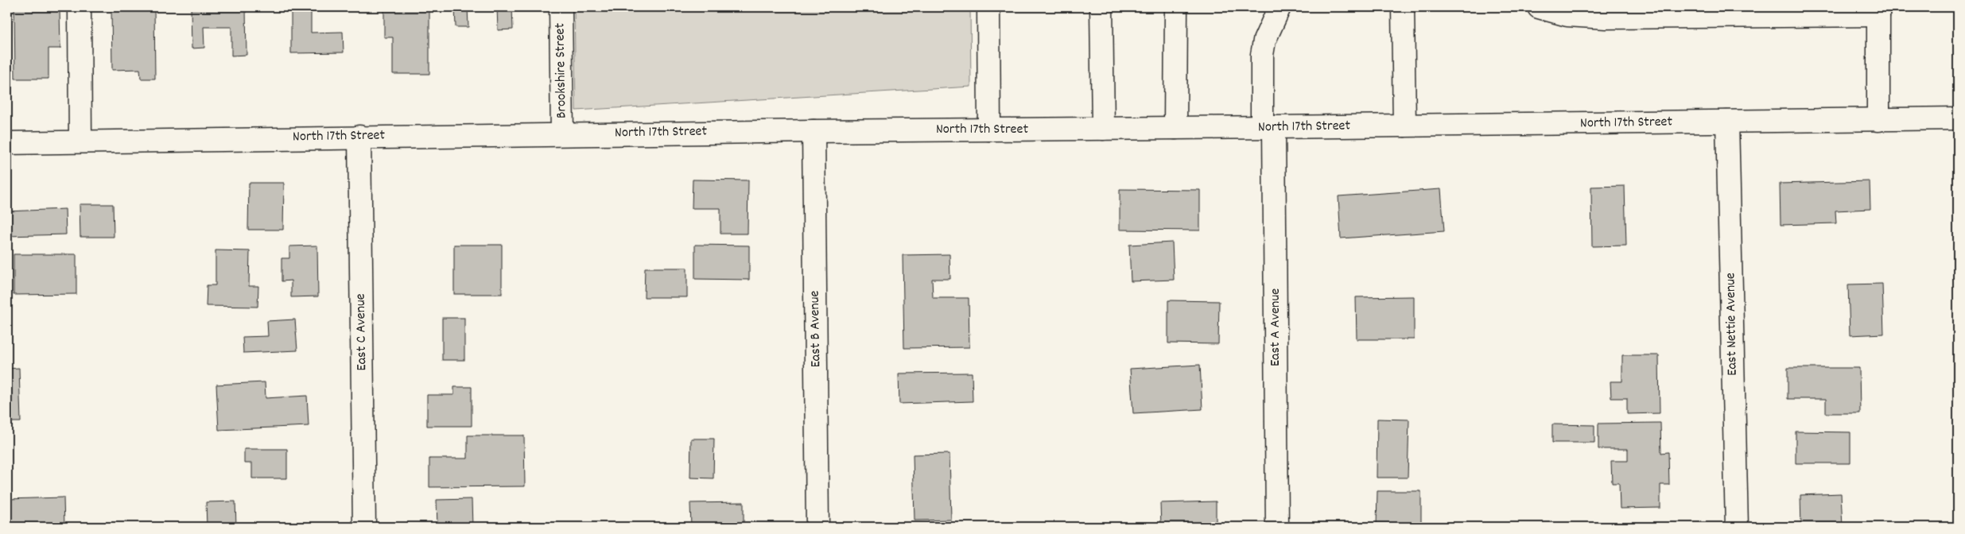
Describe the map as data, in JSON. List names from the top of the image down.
{
  "streets": {
    "street": [
      "Brookshire Street",
      "North 17th Street",
      "East Nettie Avenue",
      "East A Avenue",
      "East B Avenue",
      "East C Avenue"
    ]
  },
  "crossings": [
    ["Brookshire Street", "North 17th Street"],
    ["North 17th Street", "East Nettie Avenue"],
    ["North 17th Street", "East A Avenue"],
    ["North 17th Street", "East B Avenue"],
    ["North 17th Street", "East C Avenue"]
  ]
}
